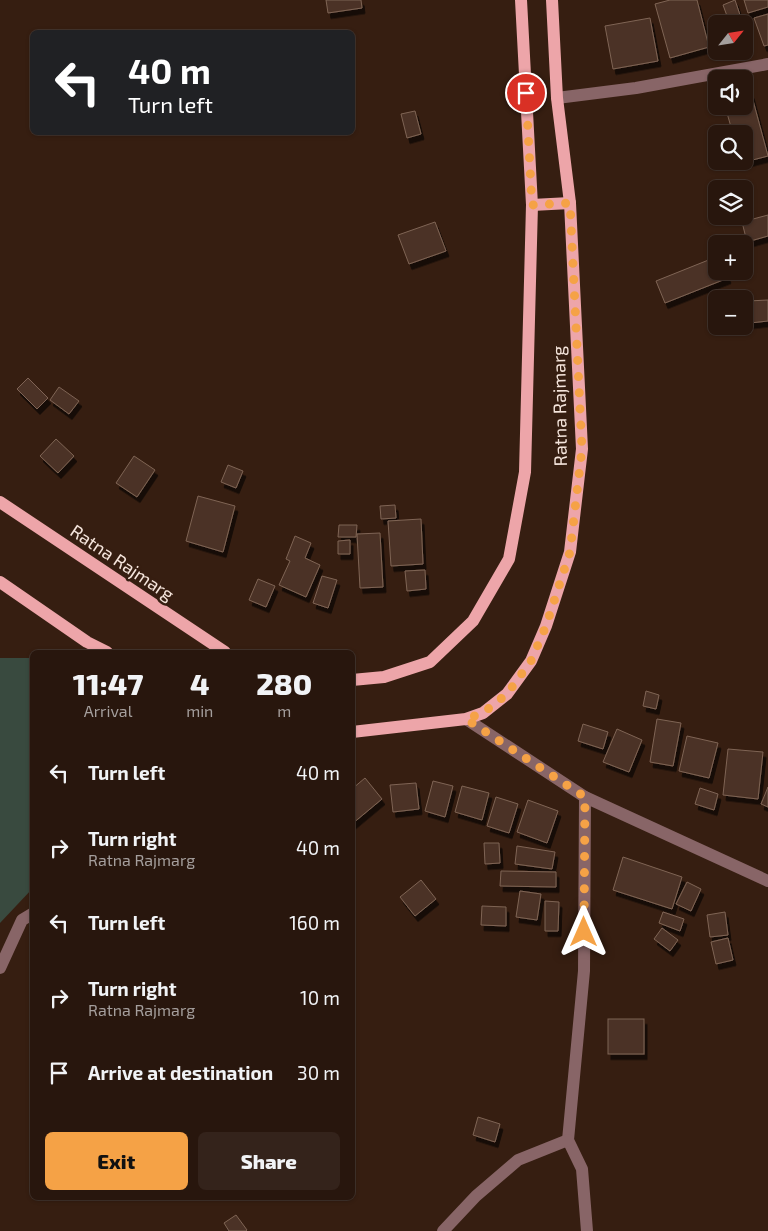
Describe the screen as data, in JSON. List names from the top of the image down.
{
  "streets": {
    "main road": ["Ratna Rajmarg"]
  },
  "north": "top right",
  "page": {
    "map_buttons": ["+", "−"],
    "turn": ["40 m", "Turn left"],
    "eta": [
      "11:47",
      "Arrival",
      "4",
      "min",
      "280",
      "m"
    ],
    "list": [
      {
        "name": "Turn left",
        "value": "40 m"
      },
      {
        "name": "Turn right",
        "note": "Ratna Rajmarg",
        "value": "40 m"
      },
      {
        "name": "Turn left",
        "value": "160 m"
      },
      {
        "name": "Turn right",
        "note": "Ratna Rajmarg",
        "value": "10 m"
      },
      {
        "name": "Arrive at destination",
        "value": "30 m"
      }
    ],
    "buttons": ["Exit", "Share"]
  }
}
